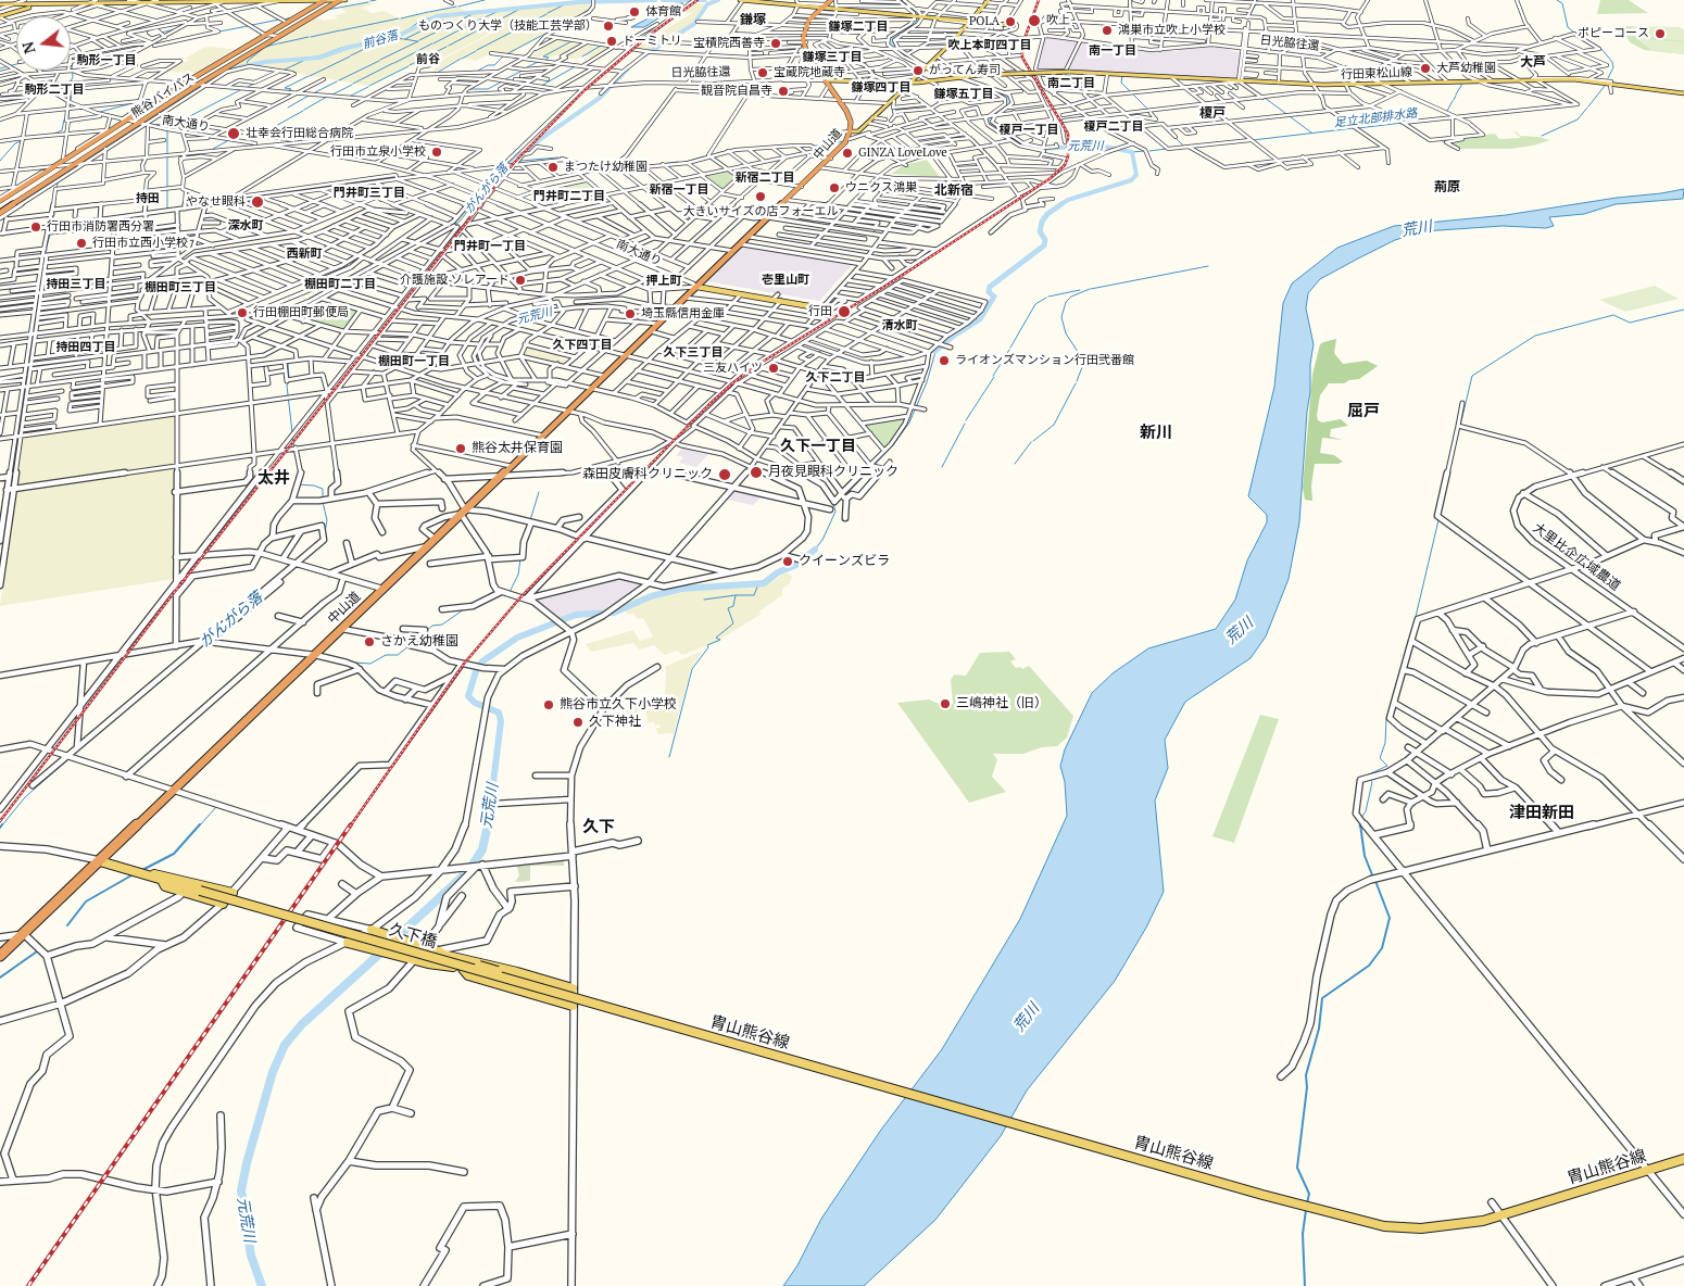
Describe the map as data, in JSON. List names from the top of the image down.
{
  "streets": {
    "highway": ["熊谷バイパス", "中山道"],
    "main road": ["行田東松山線", "久下橋", "胄山熊谷線"],
    "street": ["日光脇往還", "南大通り", "大里比企広域農道"]
  },
  "crossings": [
    ["日光脇往還", "中山道"],
    ["熊谷バイパス", "南大通り"],
    ["南大通り", "中山道"],
    ["久下橋", "胄山熊谷線"]
  ],
  "districts": [
    "鎌塚",
    "鎌塚二丁目",
    "吹上本町四丁目",
    "南一丁目",
    "鎌塚三丁目",
    "前谷",
    "駒形一丁目",
    "大芦",
    "南二丁目",
    "鎌塚四丁目",
    "駒形二丁目",
    "鎌塚五丁目",
    "榎戸",
    "榎戸二丁目",
    "榎戸一丁目",
    "新宿二丁目",
    "荊原",
    "新宿一丁目",
    "北新宿",
    "門井町三丁目",
    "門井町二丁目",
    "持田",
    "深水町",
    "門井町一丁目",
    "西新町",
    "壱里山町",
    "押上町",
    "持田三丁目",
    "棚田町二丁目",
    "棚田町三丁目",
    "清水町",
    "久下四丁目",
    "持田四丁目",
    "久下三丁目",
    "棚田町一丁目",
    "久下二丁目",
    "屈戸",
    "新川",
    "久下一丁目",
    "太井",
    "津田新田",
    "久下"
  ],
  "water": [
    "前谷落",
    "足立北部排水路",
    "元荒川",
    "がんがら落",
    "荒川"
  ],
  "places": [
    "体育館",
    "吹上",
    "POLA",
    "ものつくり大学（技能工芸学部）",
    "鴻巣市立吹上小学校",
    "ポピーコース",
    "ドーミトリ",
    "宝積院西善寺",
    "大芦幼稚園",
    "がってん寿司",
    "宝蔵院地蔵寺",
    "観音院自昌寺",
    "壮幸会行田総合病院",
    "行田市立泉小学校",
    "GINZA LoveLove",
    "まつたけ幼稚園",
    "ウニクス鴻巣",
    "大きいサイズの店フォーエル",
    "やなせ眼科",
    "行田市消防署西分署",
    "行田市立西小学校",
    "介護施設 ソレアード",
    "行田",
    "行田棚田町郵便局",
    "埼玉縣信用金庫",
    "ライオンズマンション行田弐番館",
    "三友ハイツ",
    "熊谷太井保育園",
    "月夜見眼科クリニック",
    "森田皮膚科クリニック",
    "クイーンズビラ",
    "さかえ幼稚園",
    "三嶋神社（旧）",
    "熊谷市立久下小学校",
    "久下神社"
  ],
  "north": "left"
}
